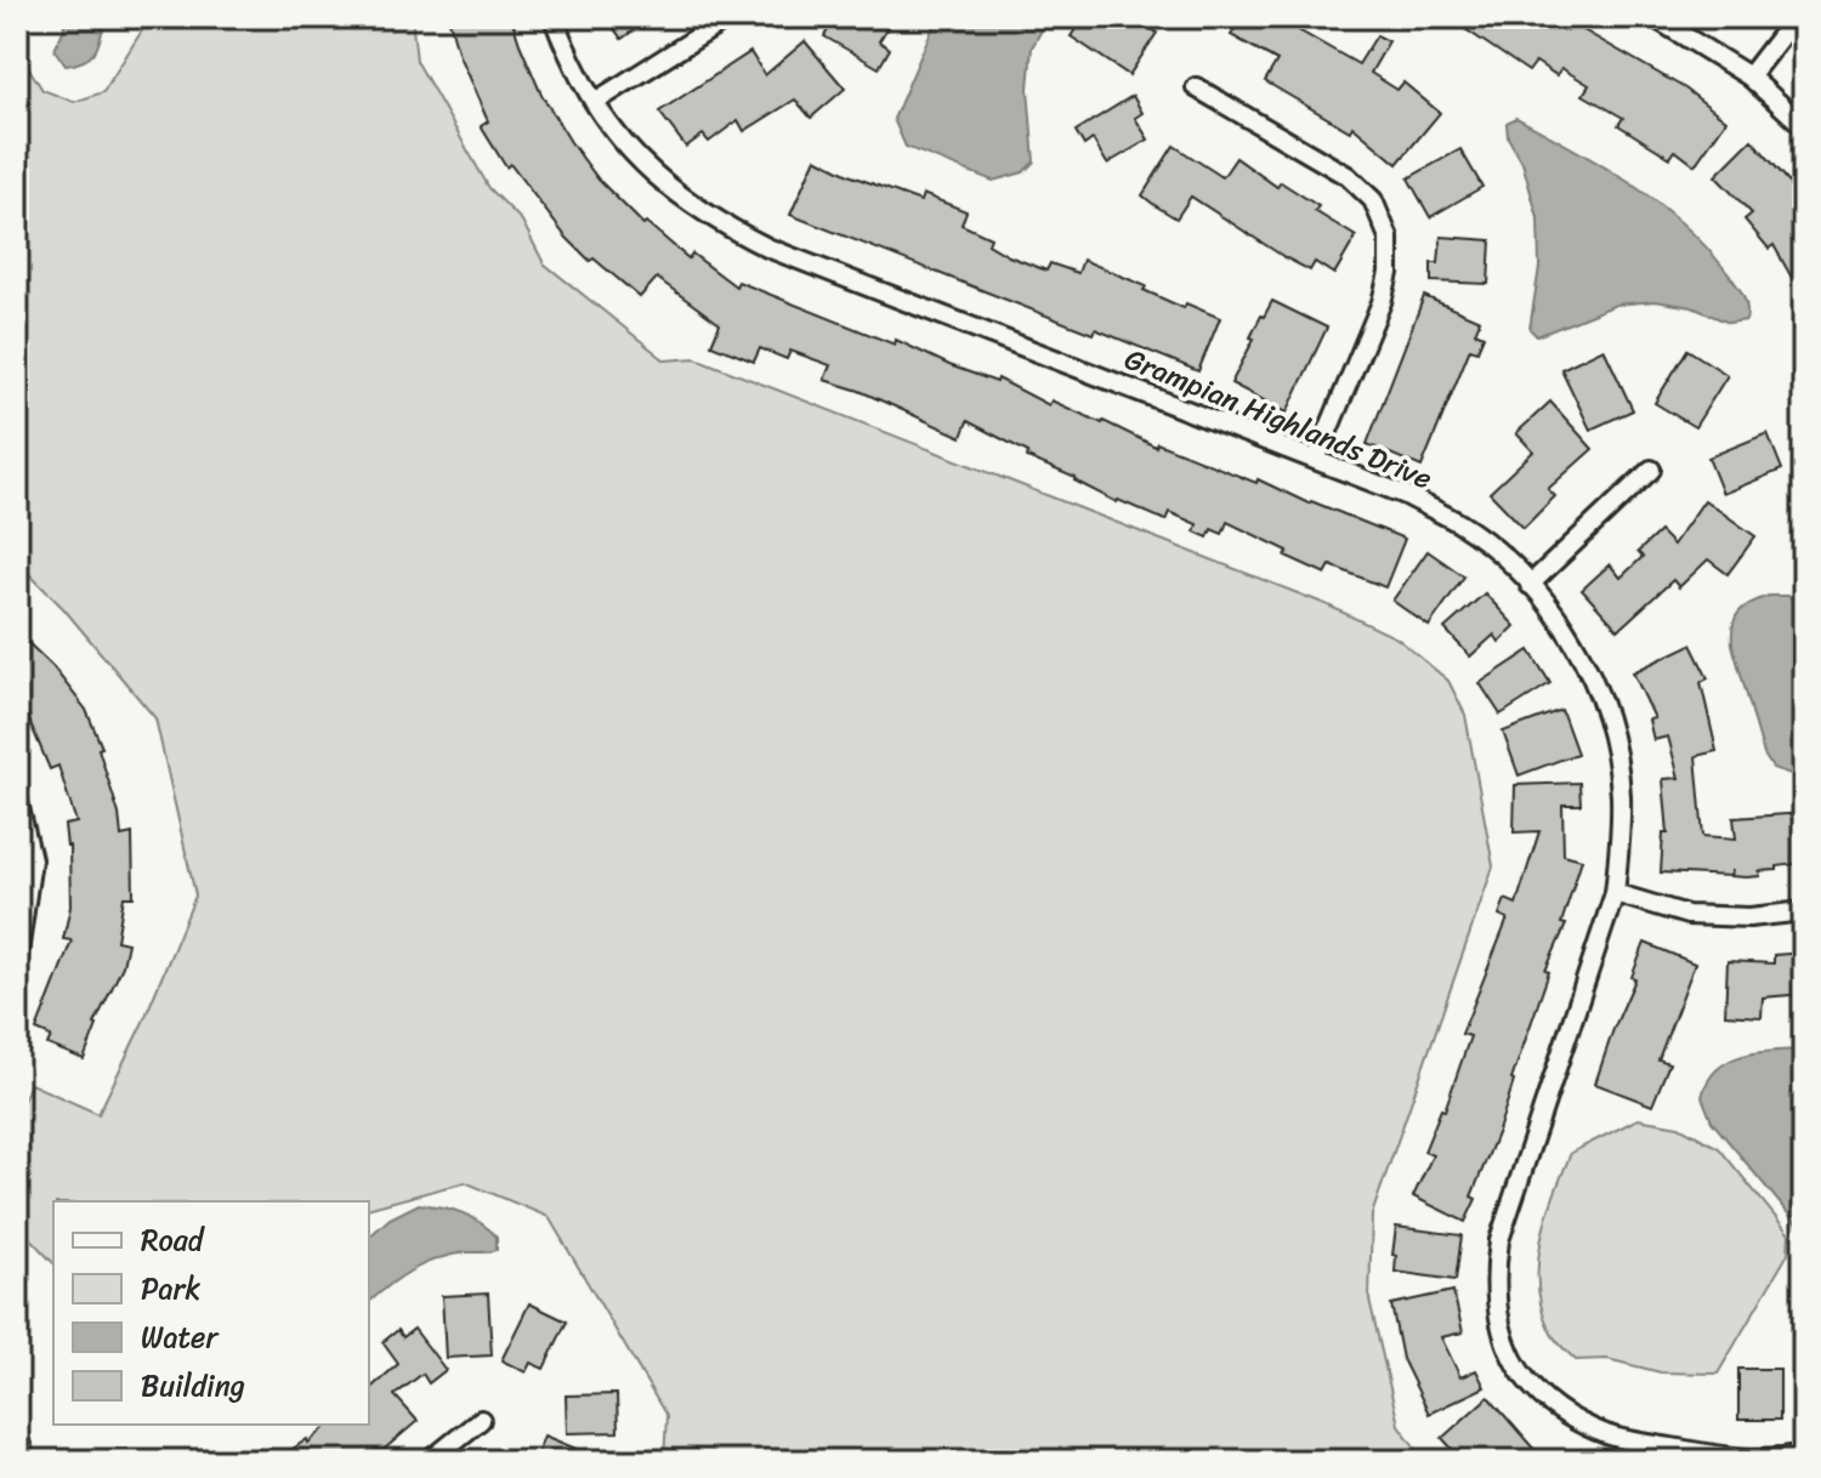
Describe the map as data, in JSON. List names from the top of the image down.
{
  "streets": {
    "street": ["Grampian Highlands Drive"]
  },
  "legend": [
    "Road",
    "Park",
    "Water",
    "Building"
  ]
}
